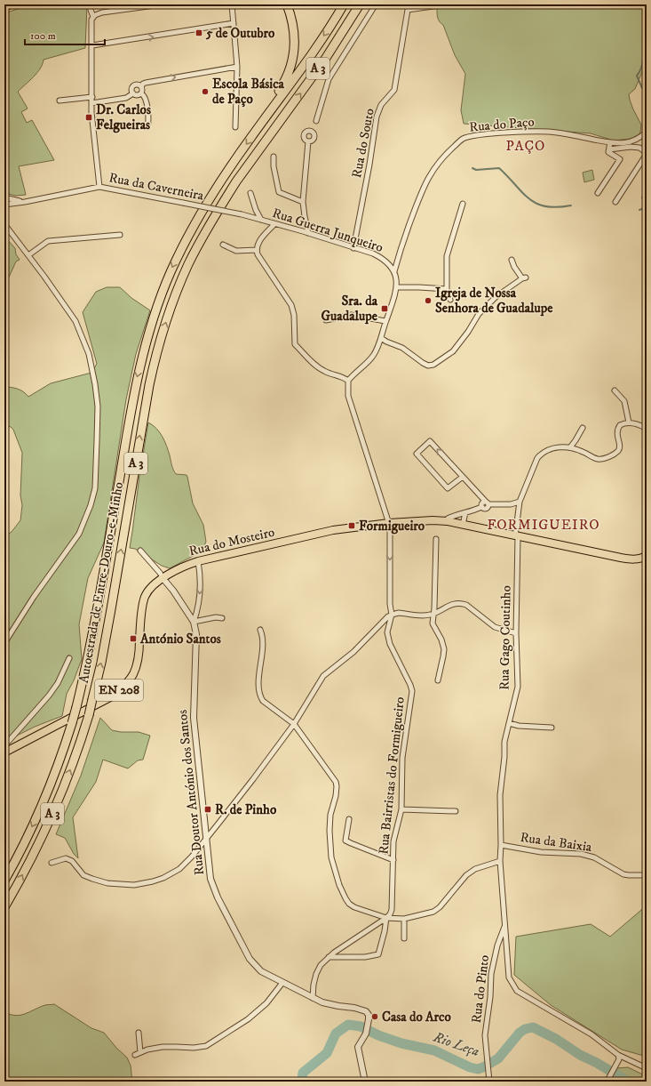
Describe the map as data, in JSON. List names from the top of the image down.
{
  "streets": {
    "highway": ["A 3", "Autoestrada de Entre-Douro-e-Minho"],
    "main road": ["Rua do Mosteiro", "EN 208"],
    "street": [
      "Rua do Paço",
      "Rua do Souto",
      "Rua da Caverneira",
      "Rua Guerra Junqueiro",
      "Rua Gago Coutinho",
      "Rua Bairristas do Formigueiro",
      "Rua Doutor António dos Santos",
      "Rua da Baixia",
      "Rua do Pinto"
    ]
  },
  "crossings": [
    ["Rua do Paço", "Rua Guerra Junqueiro"],
    ["Rua do Souto", "Rua Guerra Junqueiro"],
    ["Rua da Caverneira", "Rua Guerra Junqueiro"],
    ["Rua do Mosteiro", "EN 208"],
    ["Rua do Mosteiro", "Rua Bairristas do Formigueiro"],
    ["Rua do Mosteiro", "Rua Doutor António dos Santos"],
    ["Rua Gago Coutinho", "EN 208"],
    ["Rua Gago Coutinho", "Rua da Baixia"],
    ["Rua Gago Coutinho", "Rua do Pinto"]
  ],
  "districts": ["PAÇO", "FORMIGUEIRO"],
  "water": ["Rio Leça"],
  "places": {
    "transit": [
      "5 de Outubro",
      "Dr. Carlos Felgueiras",
      "Sra. da Guadalupe",
      "Formigueiro",
      "António Santos",
      "R. de Pinho"
    ],
    "other": ["Escola Básica de Paço", "Igreja de Nossa Senhora de Guadalupe", "Casa do Arco"]
  },
  "scale_bar": "100 m"
}
